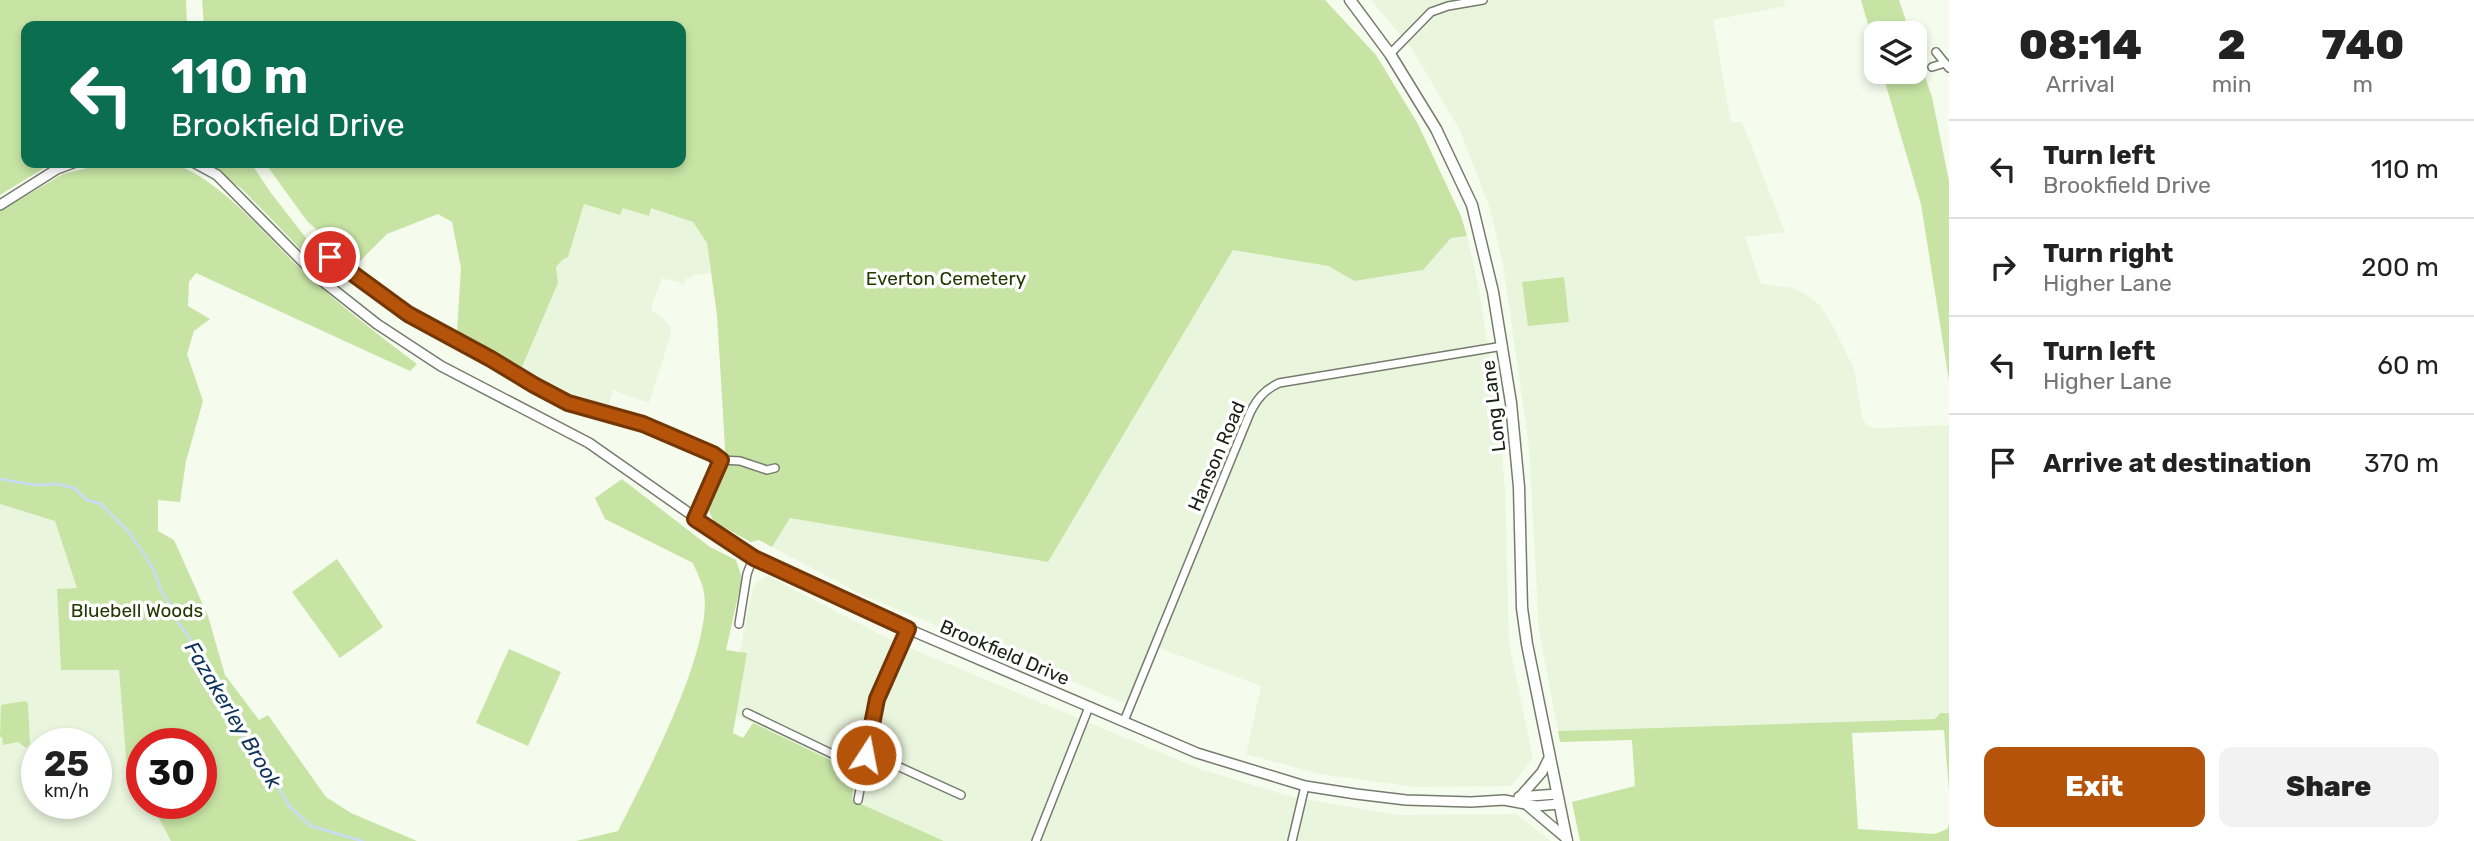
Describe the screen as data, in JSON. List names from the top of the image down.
{
  "streets": {
    "main road": ["Long Lane"],
    "street": ["Hanson Road", "Brookfield Drive"]
  },
  "crossings": [
    ["Long Lane", "Hanson Road"],
    ["Long Lane", "Brookfield Drive"],
    ["Hanson Road", "Brookfield Drive"]
  ],
  "water": ["Fazakerley Brook"],
  "parks": ["Everton Cemetery", "Bluebell Woods"],
  "page": {
    "eta": [
      "08:14",
      "Arrival",
      "2",
      "min",
      "740",
      "m"
    ],
    "turn": ["110 m", "Brookfield Drive"],
    "list": [
      {
        "name": "Turn left",
        "note": "Brookfield Drive",
        "value": "110 m"
      },
      {
        "name": "Turn right",
        "note": "Higher Lane",
        "value": "200 m"
      },
      {
        "name": "Turn left",
        "note": "Higher Lane",
        "value": "60 m"
      },
      {
        "name": "Arrive at destination",
        "value": "370 m"
      }
    ],
    "speed": "25 km/h",
    "limit": "30",
    "buttons": ["Exit", "Share"]
  }
}
